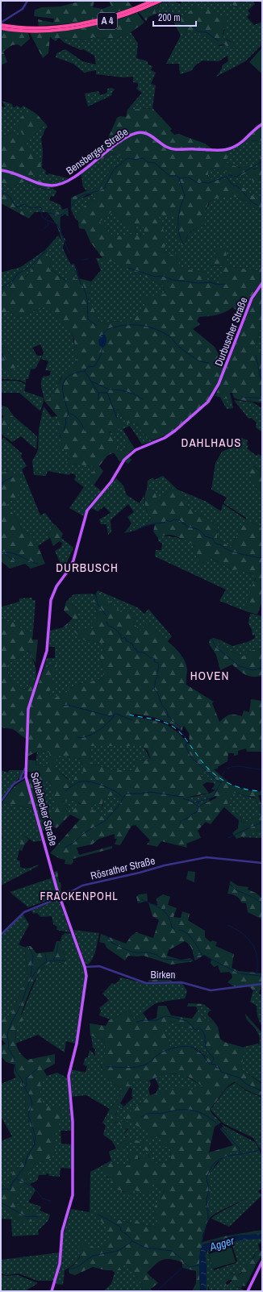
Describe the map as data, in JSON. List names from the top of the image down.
{
  "streets": {
    "highway": ["A 4"],
    "main road": ["Bensberger Straße", "Durbuscher Straße", "Schlehecker Straße"],
    "street": ["Rösrather Straße", "Birken"]
  },
  "crossings": [
    ["Durbuscher Straße", "Schlehecker Straße"],
    ["Schlehecker Straße", "Rösrather Straße"],
    ["Schlehecker Straße", "Birken"]
  ],
  "districts": [
    "DAHLHAUS",
    "DURBUSCH",
    "HOVEN",
    "FRACKENPOHL"
  ],
  "water": ["Agger"],
  "scale_bar": "200 m"
}
